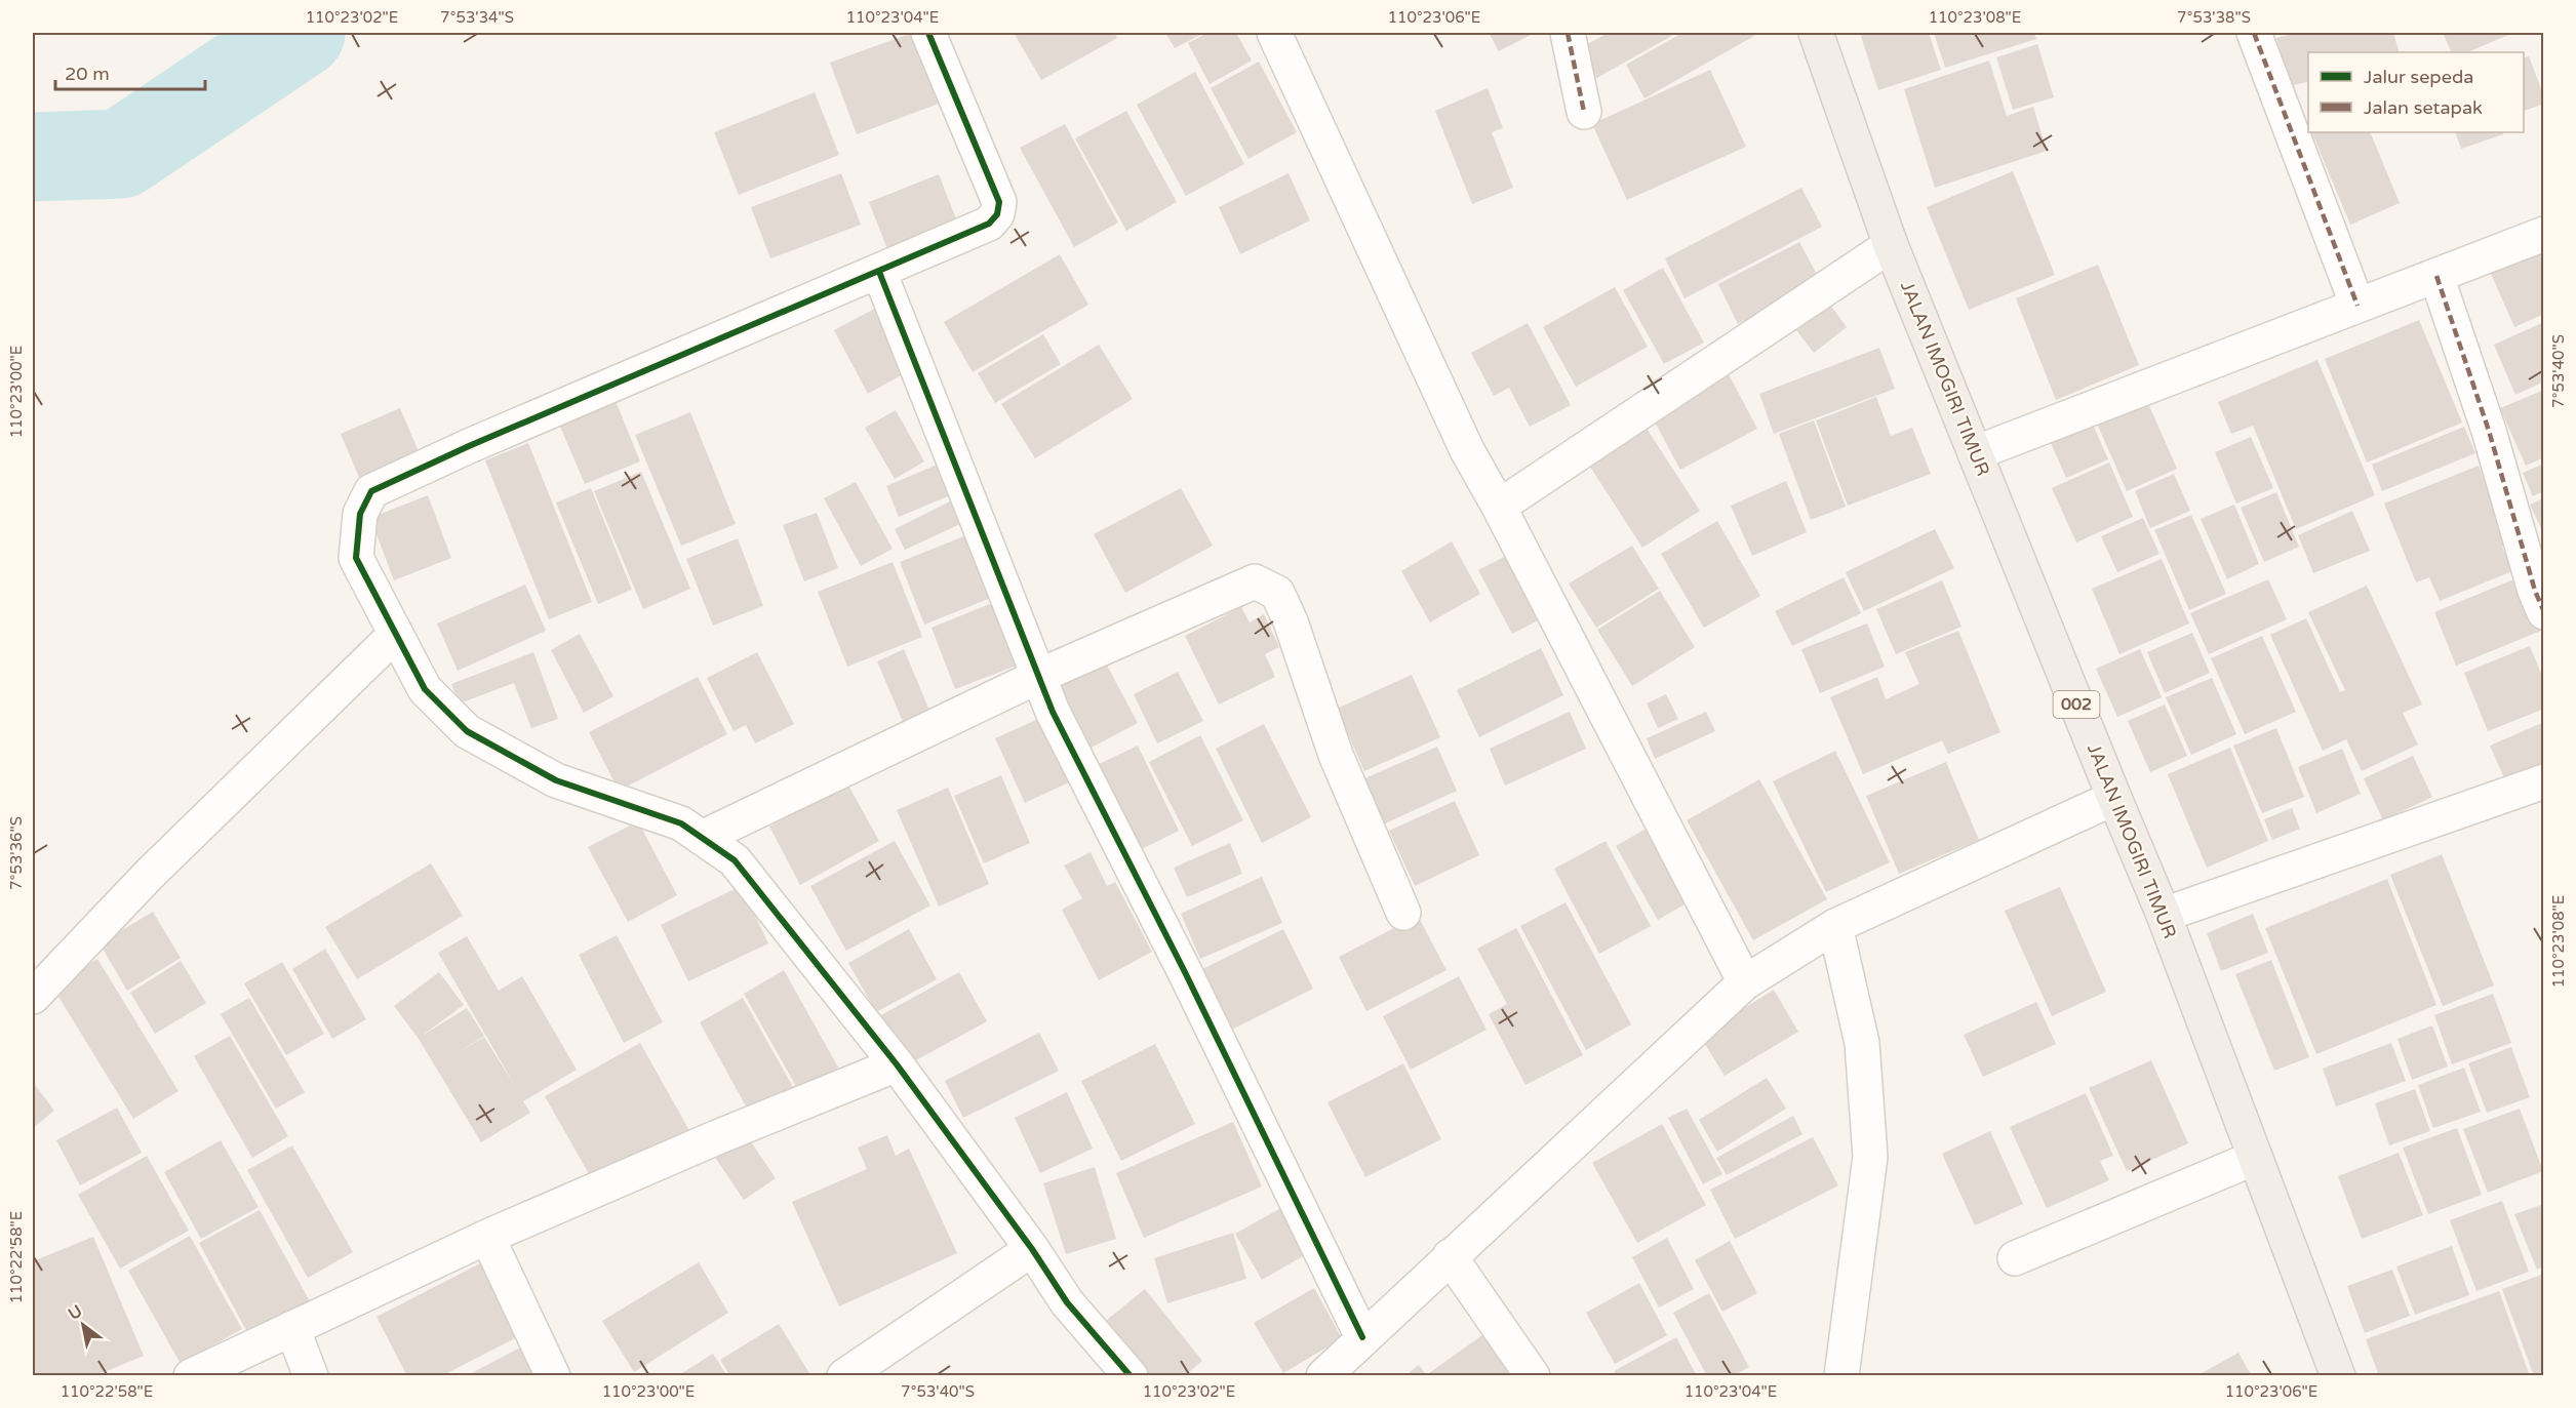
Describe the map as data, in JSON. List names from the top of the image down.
{
  "streets": {
    "main road": ["JALAN IMOGIRI TIMUR", "002"]
  },
  "legend": ["Jalur sepeda", "Jalan setapak"],
  "scale_bar": "20 m",
  "north": "top left",
  "coordinates": [
    "110°23'02\"E",
    "7°53'34\"S",
    "110°23'04\"E",
    "110°23'06\"E",
    "110°23'08\"E",
    "7°53'38\"S",
    "7°53'40\"S",
    "110°23'00\"E",
    "7°53'36\"S",
    "110°22'58\"E"
  ]
}
